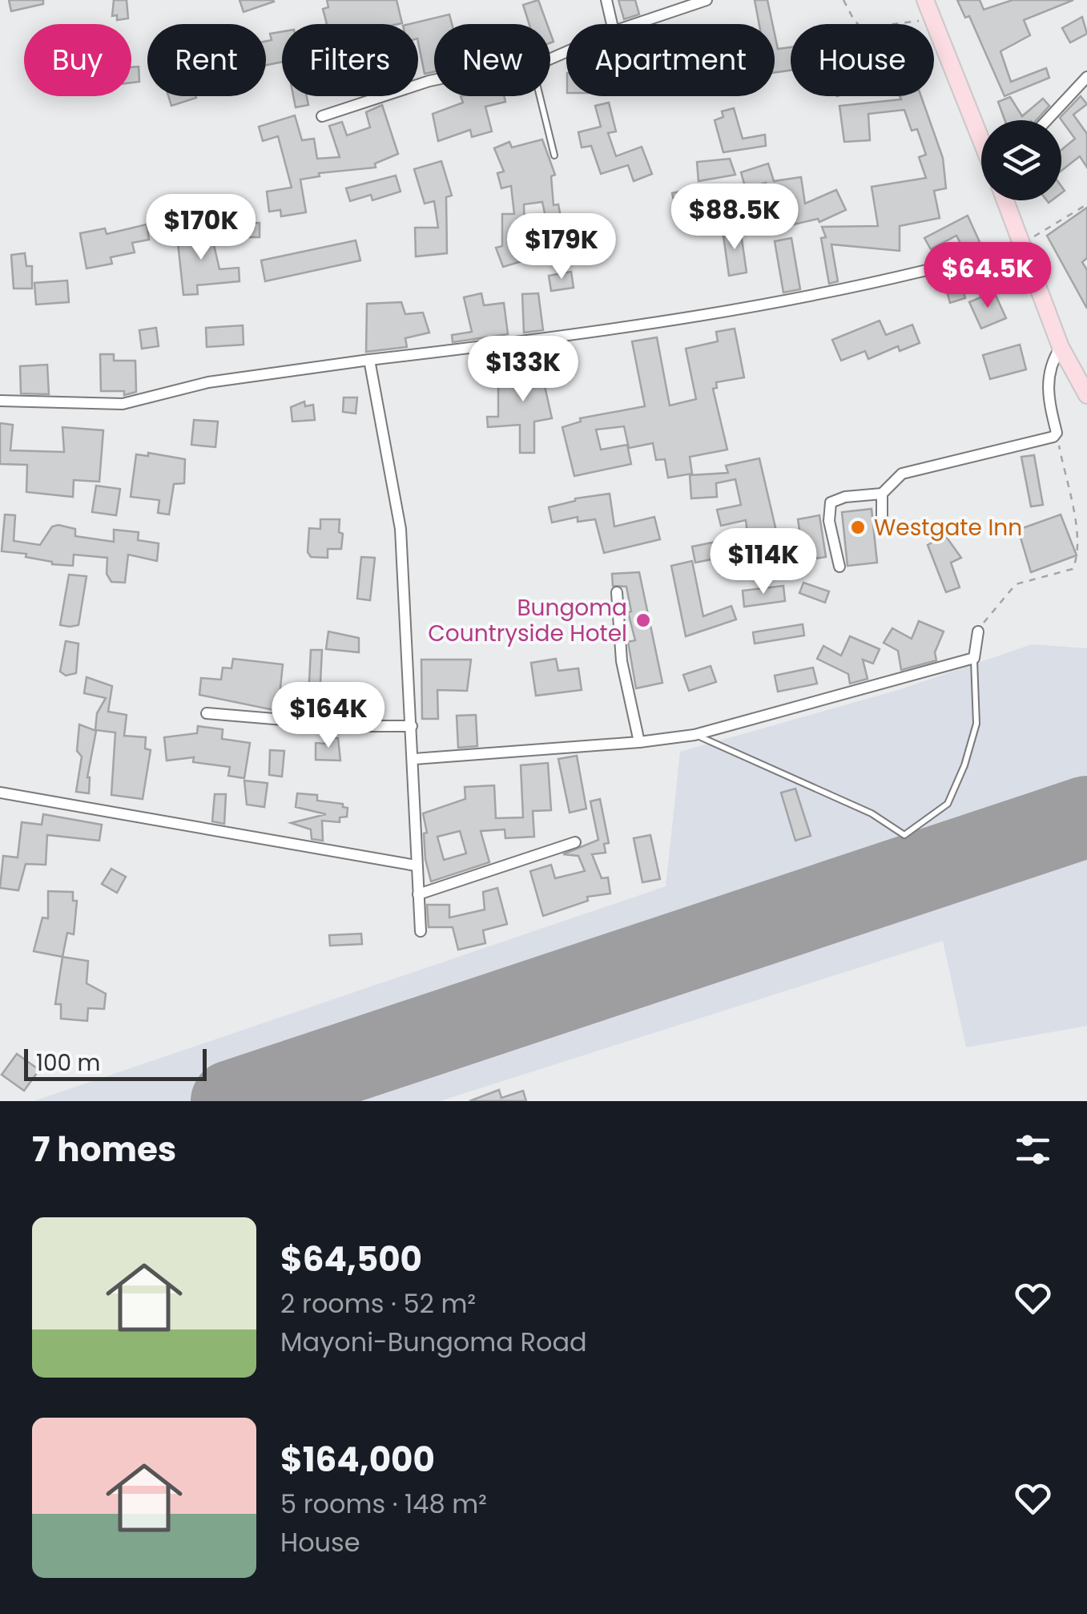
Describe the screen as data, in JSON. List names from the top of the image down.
{
  "places": ["Westgate Inn", "Bungoma Countryside Hotel"],
  "scale_bar": "100 m",
  "page": {
    "chip": [
      "Buy",
      "Rent",
      "Filters",
      "New",
      "Apartment",
      "House"
    ],
    "price": [
      "$88.5K",
      "$170K",
      "$179K",
      "$64.5K",
      "$133K",
      "$114K",
      "$164K"
    ],
    "scale": "100 m",
    "heading": "7 homes",
    "list": [
      {
        "name": "$64,500",
        "note": "2 rooms · 52 m² · Mayoni-Bungoma Road"
      },
      {
        "name": "$164,000",
        "note": "5 rooms · 148 m² · House"
      }
    ]
  }
}
